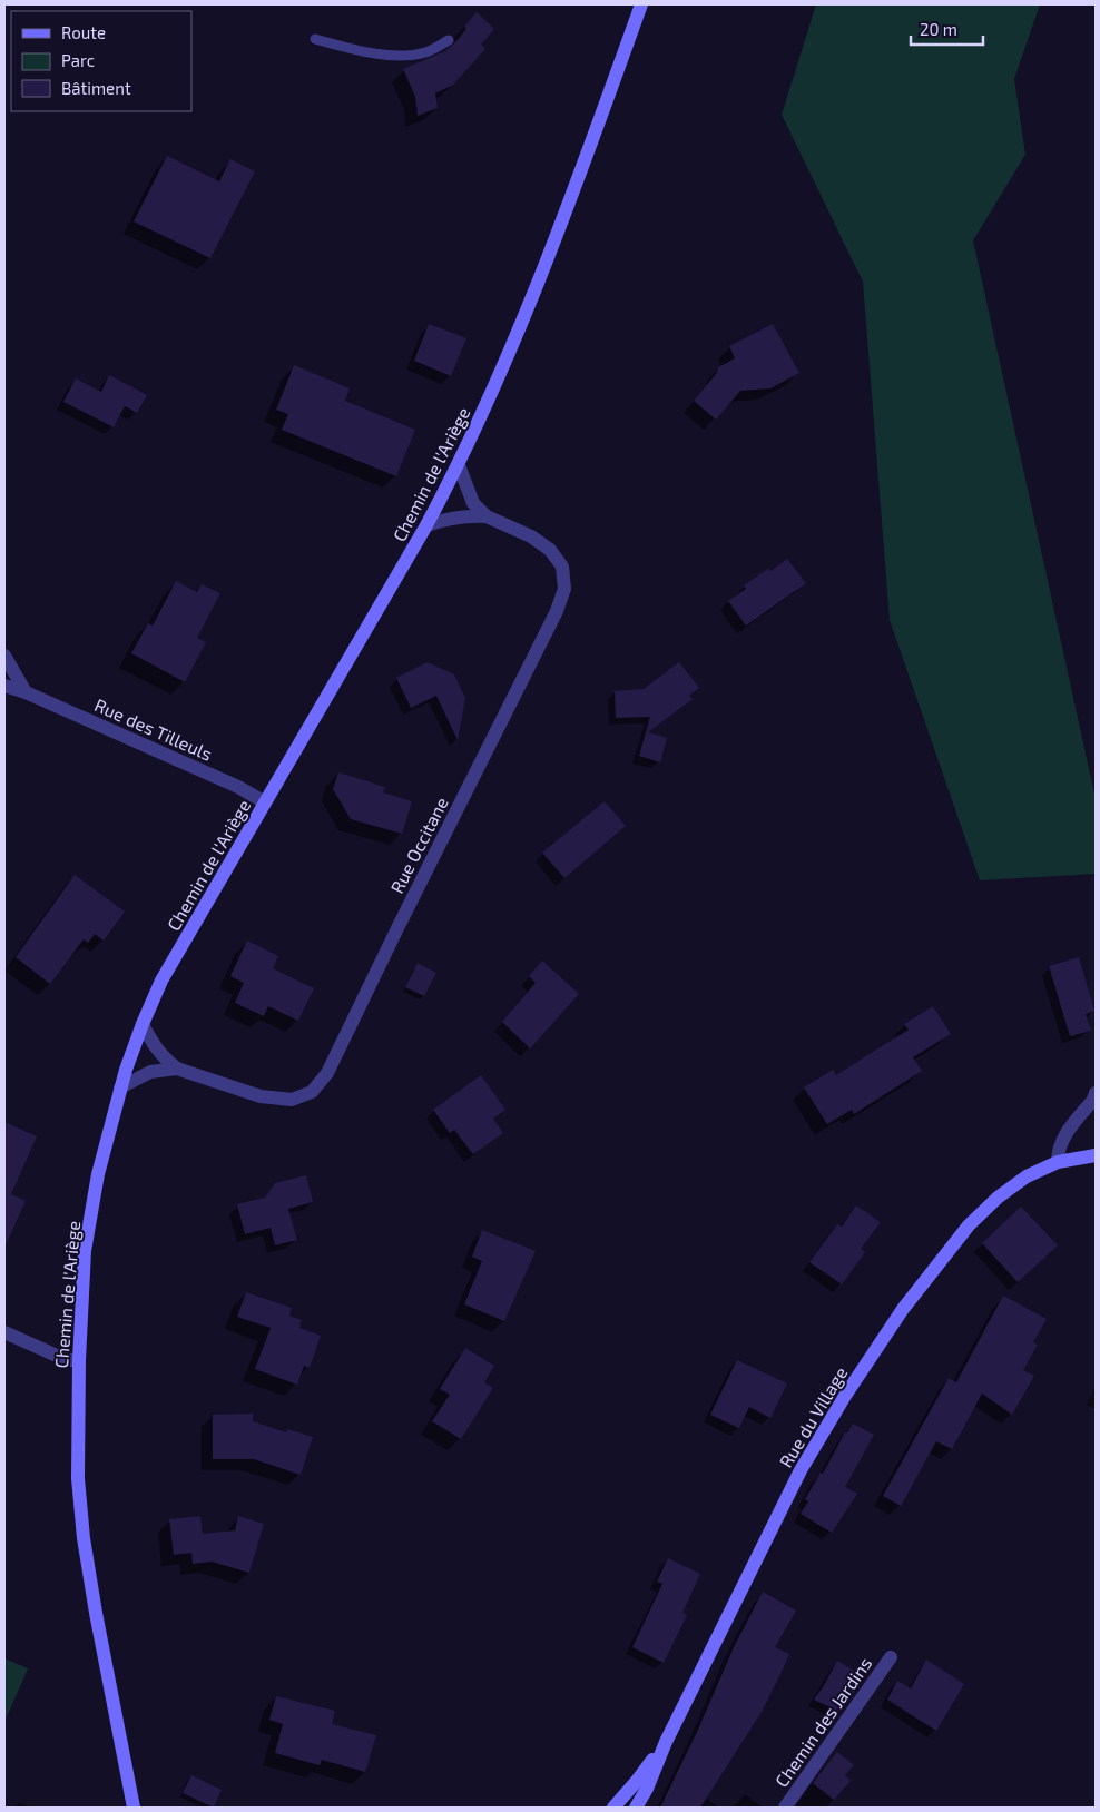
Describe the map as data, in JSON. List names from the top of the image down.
{
  "streets": {
    "street": [
      "Chemin de l'Ariège",
      "Rue des Tilleuls",
      "Rue Occitane",
      "Rue du Village",
      "Chemin des Jardins"
    ]
  },
  "crossings": [
    ["Chemin de l'Ariège", "Rue des Tilleuls"],
    ["Chemin de l'Ariège", "Rue Occitane"]
  ],
  "legend": ["Route", "Parc", "Bâtiment"],
  "scale_bar": "20 m"
}
